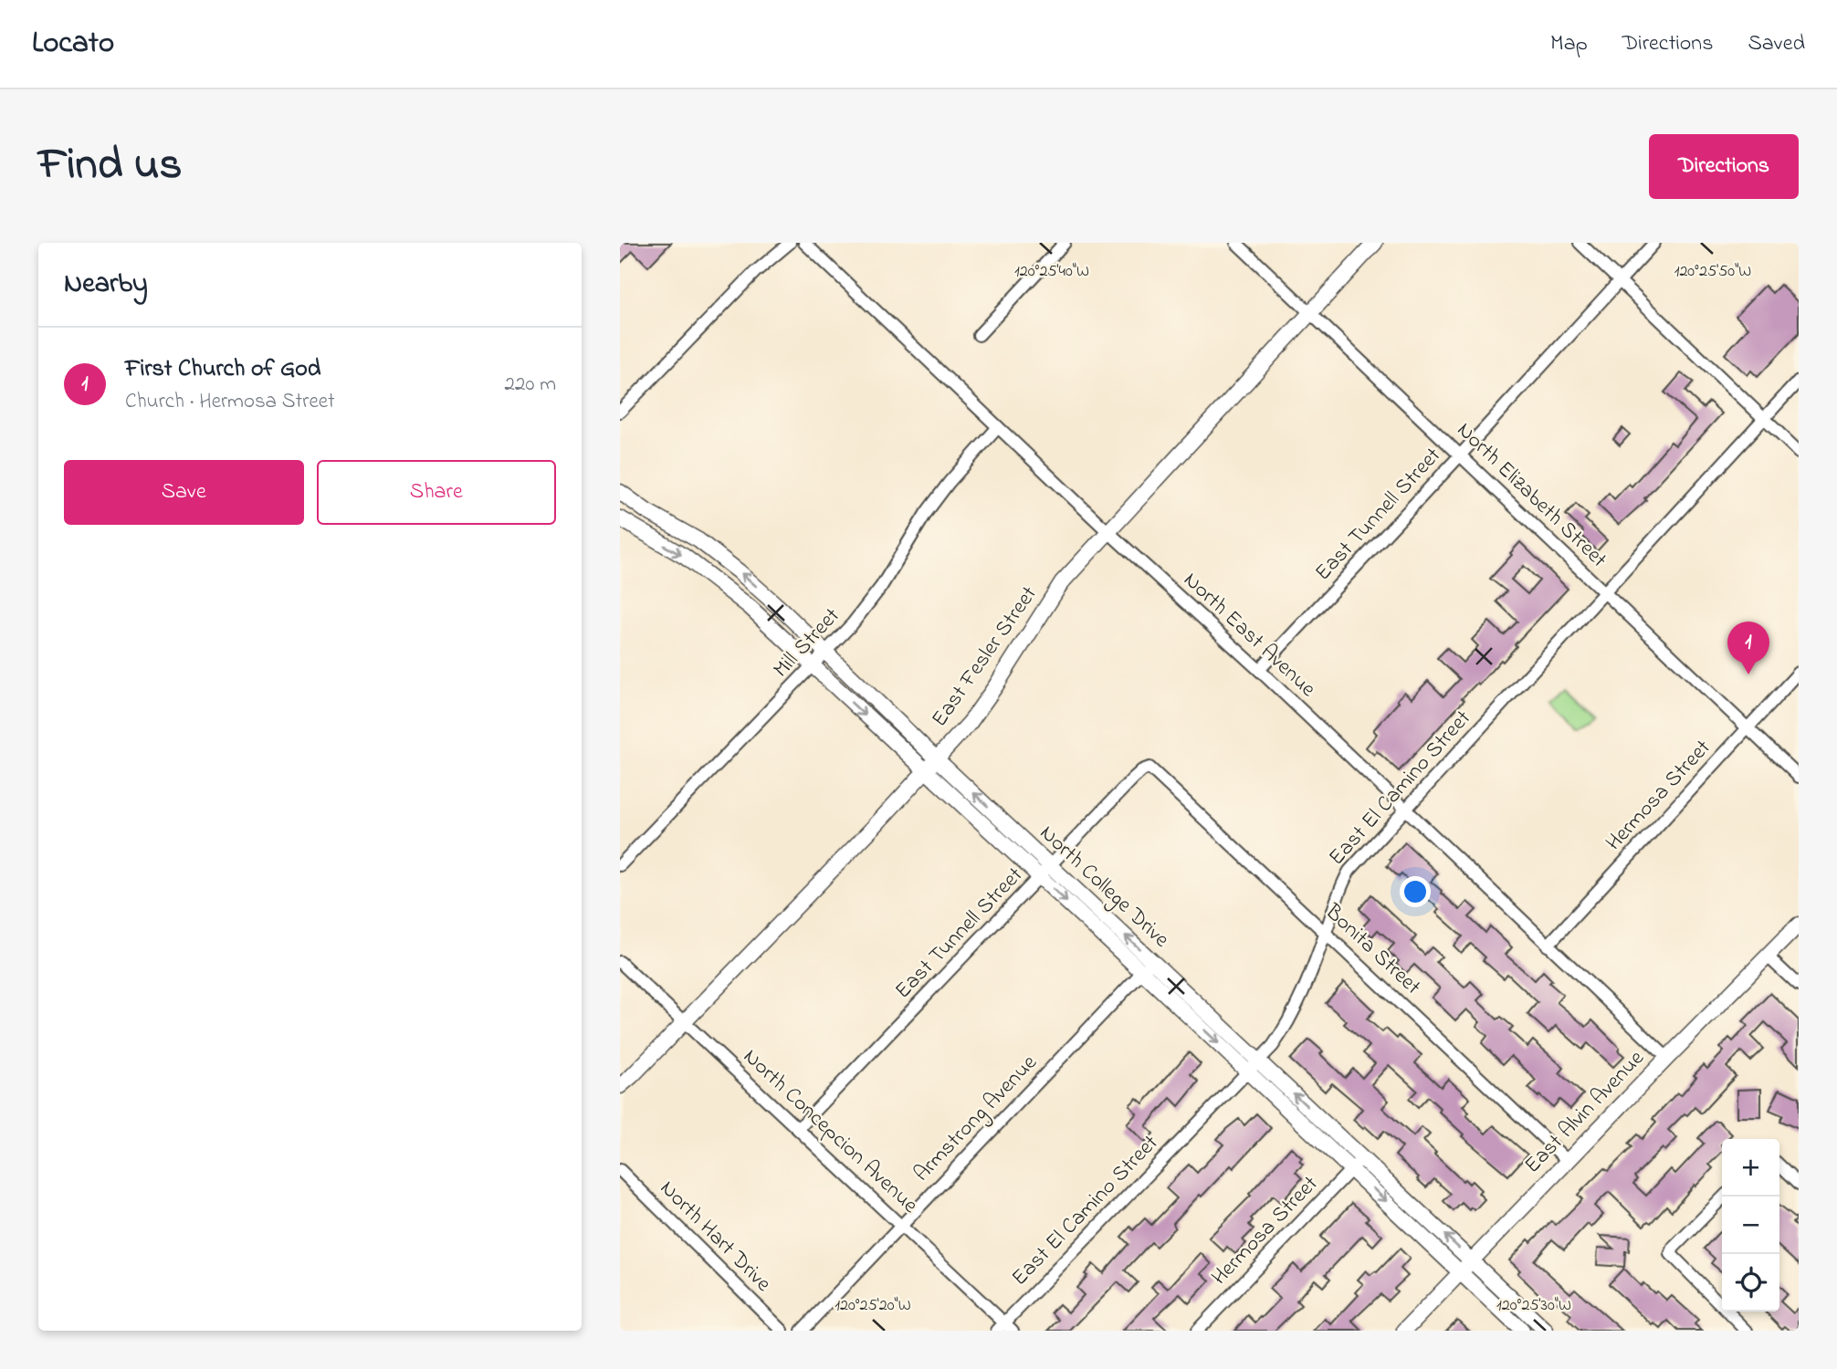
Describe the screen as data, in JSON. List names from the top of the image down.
{
  "streets": {
    "street": [
      "North Elizabeth Street",
      "East Tunnell Street",
      "North East Avenue",
      "Mill Street",
      "East Fesler Street",
      "East El Camino Street",
      "Hermosa Street",
      "North College Drive",
      "Bonita Street",
      "East Alvin Avenue",
      "Armstrong Avenue",
      "North Concepcion Avenue",
      "North Hart Drive"
    ]
  },
  "crossings": [
    ["North Elizabeth Street", "East Tunnell Street"],
    ["North Elizabeth Street", "East Fesler Street"],
    ["North Elizabeth Street", "East El Camino Street"],
    ["North Elizabeth Street", "Hermosa Street"],
    ["East Tunnell Street", "North East Avenue"],
    ["East Tunnell Street", "North College Drive"],
    ["East Tunnell Street", "Bonita Street"],
    ["East Tunnell Street", "North Concepcion Avenue"],
    ["North East Avenue", "Mill Street"],
    ["North East Avenue", "East Fesler Street"],
    ["North East Avenue", "East El Camino Street"],
    ["North East Avenue", "Hermosa Street"],
    ["North East Avenue", "East Alvin Avenue"],
    ["Mill Street", "North College Drive"],
    ["East Fesler Street", "North College Drive"],
    ["East Fesler Street", "North Concepcion Avenue"],
    ["East El Camino Street", "North College Drive"],
    ["East El Camino Street", "Bonita Street"],
    ["East El Camino Street", "North Concepcion Avenue"],
    ["Hermosa Street", "North College Drive"],
    ["North College Drive", "East Alvin Avenue"],
    ["North College Drive", "Armstrong Avenue"],
    ["Bonita Street", "East Alvin Avenue"],
    ["Armstrong Avenue", "North Concepcion Avenue"]
  ],
  "page": {
    "header": "Locato",
    "nav": ["Map", "Directions", "Saved"],
    "title": "Find us",
    "buttons": [
      "Directions",
      ["Save", "Share"]
    ],
    "heading": "Nearby",
    "list": [
      {
        "mark": "1",
        "name": "First Church of God",
        "note": "Church · Hermosa Street",
        "value": "220 m"
      }
    ],
    "pins": "1",
    "map_buttons": ["+", "−"]
  },
  "coordinates": [
    "120°25'40\"W",
    "120°25'50\"W",
    "120°25'20\"W",
    "120°25'30\"W"
  ]
}
